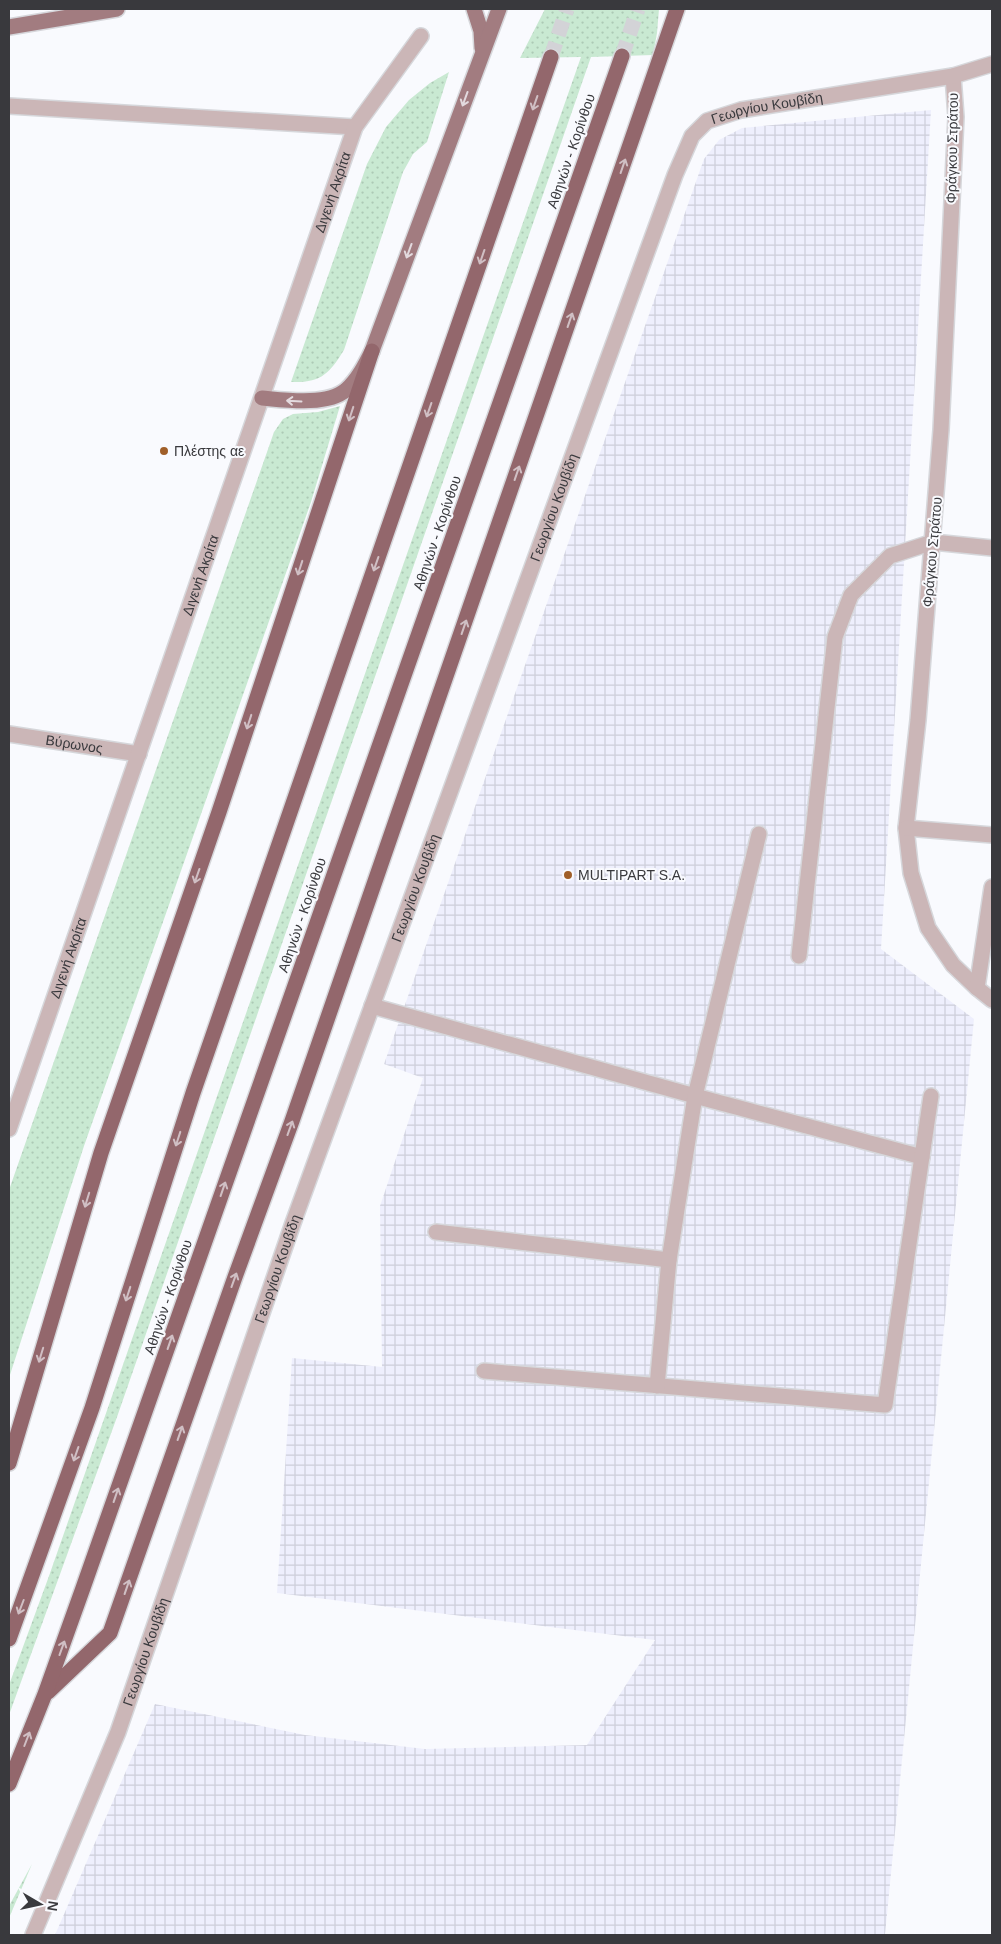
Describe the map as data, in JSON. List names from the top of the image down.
{
  "streets": {
    "highway": ["Αθηνών - Κορίνθου"],
    "street": [
      "Γεωργίου Κουβίδη",
      "Φράγκου Στράτου",
      "Διγενή Ακρίτα",
      "Βύρωνος"
    ]
  },
  "crossings": [
    ["Γεωργίου Κουβίδη", "Φράγκου Στράτου"],
    ["Διγενή Ακρίτα", "Βύρωνος"]
  ],
  "places": ["Πλέστης αε", "MULTIPART S.A."],
  "north": "right"
}
